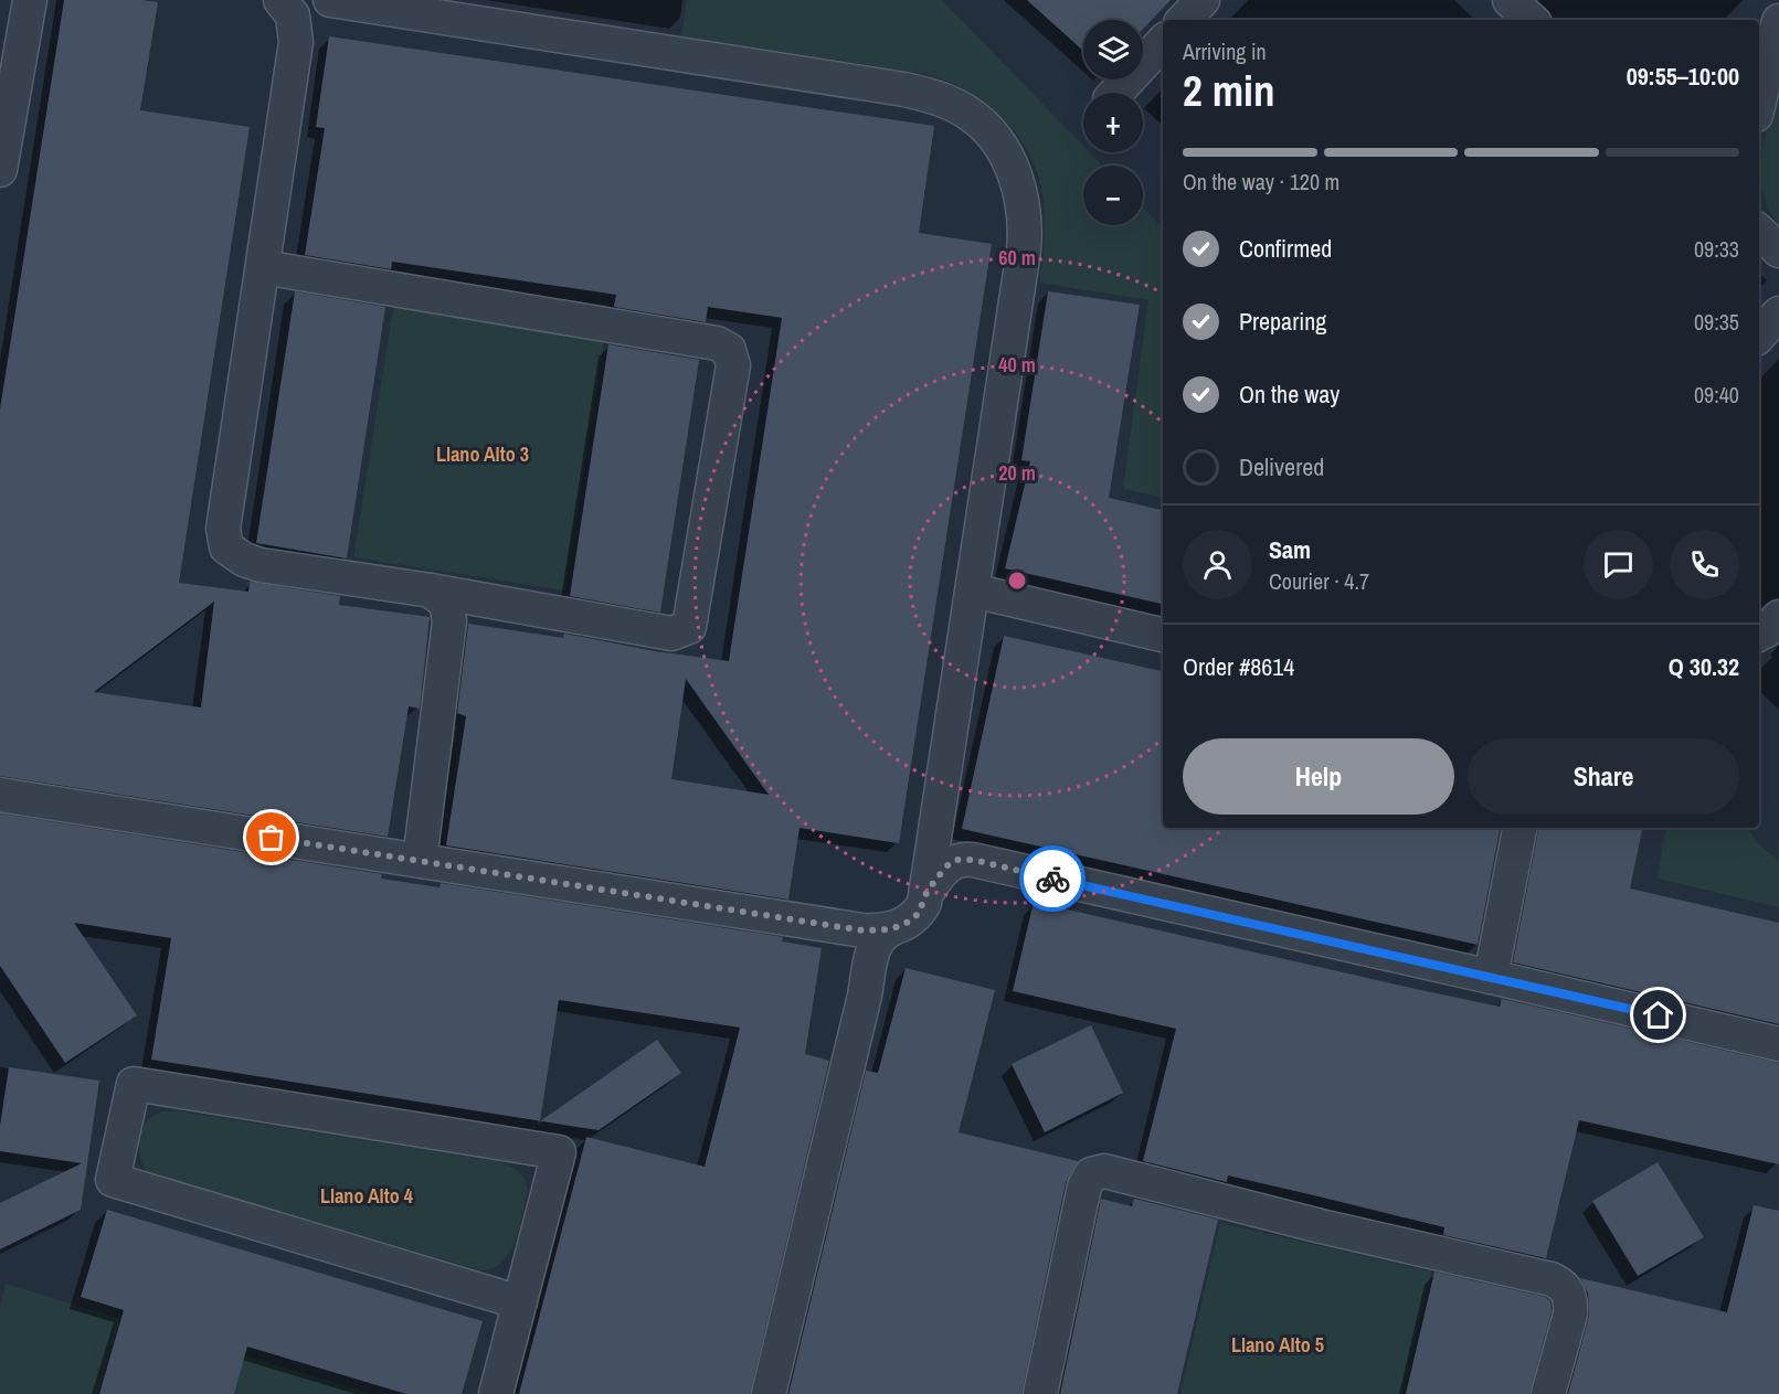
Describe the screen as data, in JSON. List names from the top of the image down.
{
  "districts": ["Llano Alto 3", "Llano Alto 4", "Llano Alto 5"],
  "page": {
    "map_buttons": ["+", "−"],
    "heading": ["2 min", "Arriving in", "09:55–10:00"],
    "panel": [
      "Sam",
      "Courier · 4.7",
      "Order #8614",
      "Q 30.32"
    ],
    "bar": "On the way · 120 m",
    "list": [
      ["Confirmed", "09:33"],
      ["Preparing", "09:35"],
      ["On the way", "09:40"],
      "Delivered"
    ],
    "buttons": ["Help", "Share"]
  },
  "rings": ["60 m", "40 m", "20 m"]
}
